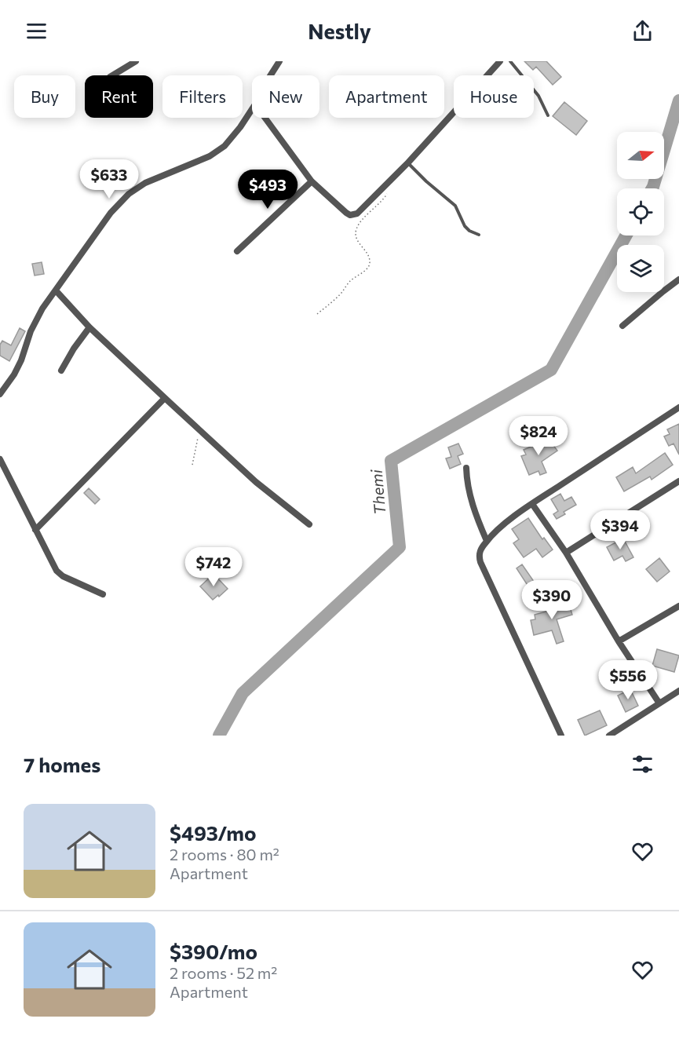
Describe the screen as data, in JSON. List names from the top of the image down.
{
  "water": ["Themi"],
  "north": "right",
  "page": {
    "header": "Nestly",
    "chip": [
      "Buy",
      "Rent",
      "Filters",
      "New",
      "Apartment",
      "House"
    ],
    "price": [
      "$633",
      "$493",
      "$824",
      "$394",
      "$742",
      "$390",
      "$556"
    ],
    "heading": "7 homes",
    "list": [
      {
        "name": "$493/mo",
        "note": "2 rooms · 80 m² · Apartment"
      },
      {
        "name": "$390/mo",
        "note": "2 rooms · 52 m² · Apartment"
      }
    ]
  }
}
